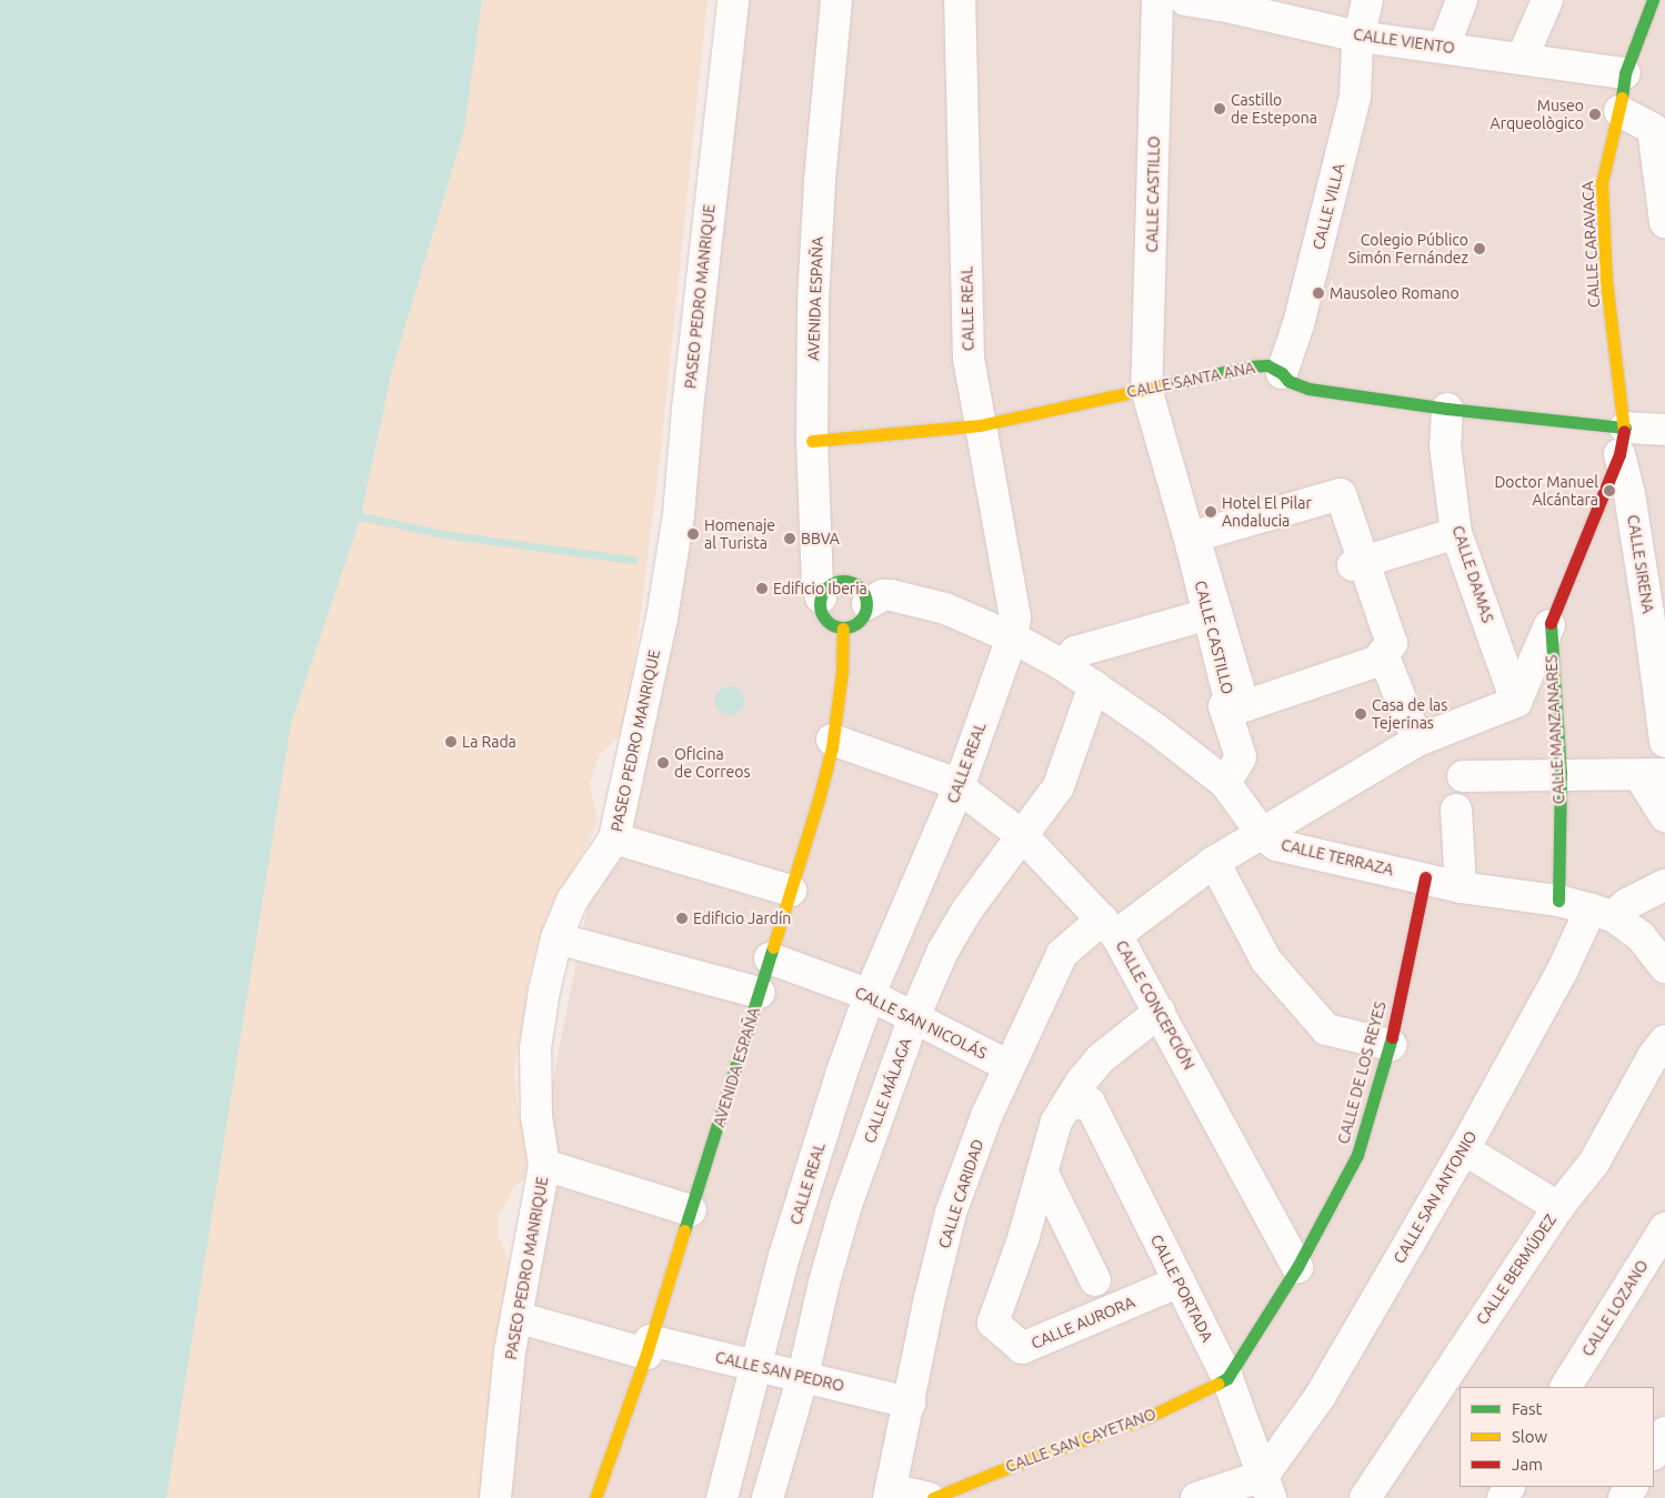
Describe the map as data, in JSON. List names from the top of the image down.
{
  "streets": {
    "street": [
      "CALLE VIENTO",
      "CALLE CASTILLO",
      "CALLE VILLA",
      "CALLE CARAVACA",
      "PASEO PEDRO MANRIQUE",
      "AVENIDA ESPAÑA",
      "CALLE REAL",
      "CALLE SANTA ANA",
      "CALLE SIRENA",
      "CALLE DAMAS",
      "CALLE MANZANARES",
      "CALLE TERRAZA",
      "CALLE CONCEPCIÓN",
      "CALLE SAN NICOLÁS",
      "CALLE DE LOS REYES",
      "CALLE MÁLAGA",
      "CALLE CARIDAD",
      "CALLE SAN ANTONIO",
      "CALLE BERMÚDEZ",
      "CALLE PORTADA",
      "CALLE LOZANO",
      "CALLE AURORA",
      "CALLE SAN PEDRO",
      "CALLE SAN CAYETANO"
    ]
  },
  "crossings": [
    ["CALLE VIENTO", "CALLE VILLA"],
    ["CALLE VIENTO", "CALLE CARAVACA"],
    ["CALLE CASTILLO", "CALLE SANTA ANA"],
    ["CALLE CASTILLO", "CALLE TERRAZA"],
    ["CALLE VILLA", "CALLE SANTA ANA"],
    ["CALLE CARAVACA", "CALLE SANTA ANA"],
    ["CALLE CARAVACA", "CALLE SIRENA"],
    ["CALLE CARAVACA", "CALLE MANZANARES"],
    ["PASEO PEDRO MANRIQUE", "CALLE SAN PEDRO"],
    ["AVENIDA ESPAÑA", "CALLE SANTA ANA"],
    ["AVENIDA ESPAÑA", "CALLE TERRAZA"],
    ["AVENIDA ESPAÑA", "CALLE CONCEPCIÓN"],
    ["AVENIDA ESPAÑA", "CALLE SAN NICOLÁS"],
    ["AVENIDA ESPAÑA", "CALLE SAN PEDRO"],
    ["CALLE REAL", "CALLE SANTA ANA"],
    ["CALLE REAL", "CALLE TERRAZA"],
    ["CALLE REAL", "CALLE CONCEPCIÓN"],
    ["CALLE REAL", "CALLE SAN NICOLÁS"],
    ["CALLE REAL", "CALLE SAN PEDRO"],
    ["CALLE SANTA ANA", "CALLE SIRENA"],
    ["CALLE SANTA ANA", "CALLE DAMAS"],
    ["CALLE SANTA ANA", "CALLE MANZANARES"],
    ["CALLE SIRENA", "CALLE MANZANARES"],
    ["CALLE DAMAS", "CALLE MANZANARES"],
    ["CALLE DAMAS", "CALLE CARIDAD"],
    ["CALLE MANZANARES", "CALLE TERRAZA"],
    ["CALLE MANZANARES", "CALLE CARIDAD"],
    ["CALLE TERRAZA", "CALLE DE LOS REYES"],
    ["CALLE TERRAZA", "CALLE MÁLAGA"],
    ["CALLE TERRAZA", "CALLE CARIDAD"],
    ["CALLE TERRAZA", "CALLE SAN ANTONIO"],
    ["CALLE CONCEPCIÓN", "CALLE DE LOS REYES"],
    ["CALLE CONCEPCIÓN", "CALLE MÁLAGA"],
    ["CALLE CONCEPCIÓN", "CALLE CARIDAD"],
    ["CALLE SAN NICOLÁS", "CALLE MÁLAGA"],
    ["CALLE SAN NICOLÁS", "CALLE CARIDAD"],
    ["CALLE DE LOS REYES", "CALLE PORTADA"],
    ["CALLE DE LOS REYES", "CALLE SAN CAYETANO"],
    ["CALLE MÁLAGA", "CALLE SAN PEDRO"],
    ["CALLE CARIDAD", "CALLE SAN PEDRO"],
    ["CALLE CARIDAD", "CALLE SAN CAYETANO"],
    ["CALLE SAN ANTONIO", "CALLE PORTADA"],
    ["CALLE PORTADA", "CALLE AURORA"],
    ["CALLE PORTADA", "CALLE SAN CAYETANO"]
  ],
  "places": [
    "Castillo de Estepona",
    "Museo Arqueològico",
    "Colegio Público Simón Fernández",
    "Mausoleo Romano",
    "Doctor Manuel Alcántara",
    "Hotel El Pilar Andalucia",
    "Homenaje al Turista",
    "BBVA",
    "Edificio Iberia",
    "Casa de las Tejerinas",
    "La Rada",
    "Oficina de Correos",
    "Edificio Jardín"
  ],
  "legend": ["Fast", "Slow", "Jam"]
}
